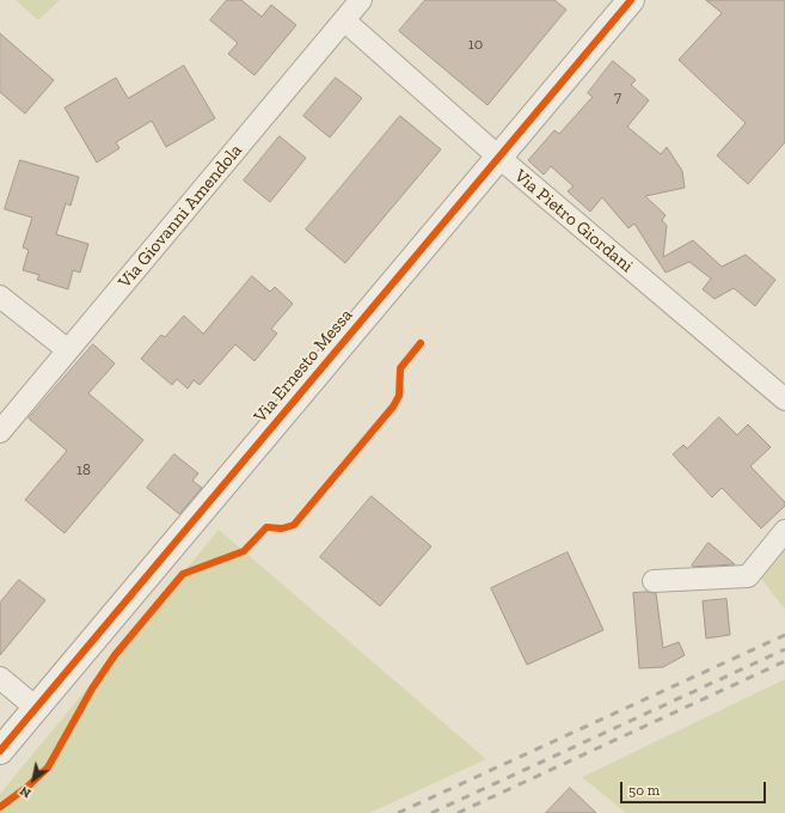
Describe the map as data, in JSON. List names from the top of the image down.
{
  "streets": {
    "street": ["Via Giovanni Amendola", "Via Pietro Giordani", "Via Ernesto Messa"]
  },
  "crossings": [
    ["Via Giovanni Amendola", "Via Pietro Giordani"],
    ["Via Pietro Giordani", "Via Ernesto Messa"]
  ],
  "house_numbers": ["10", "7", "18"],
  "scale_bar": "50 m",
  "north": "bottom left"
}
